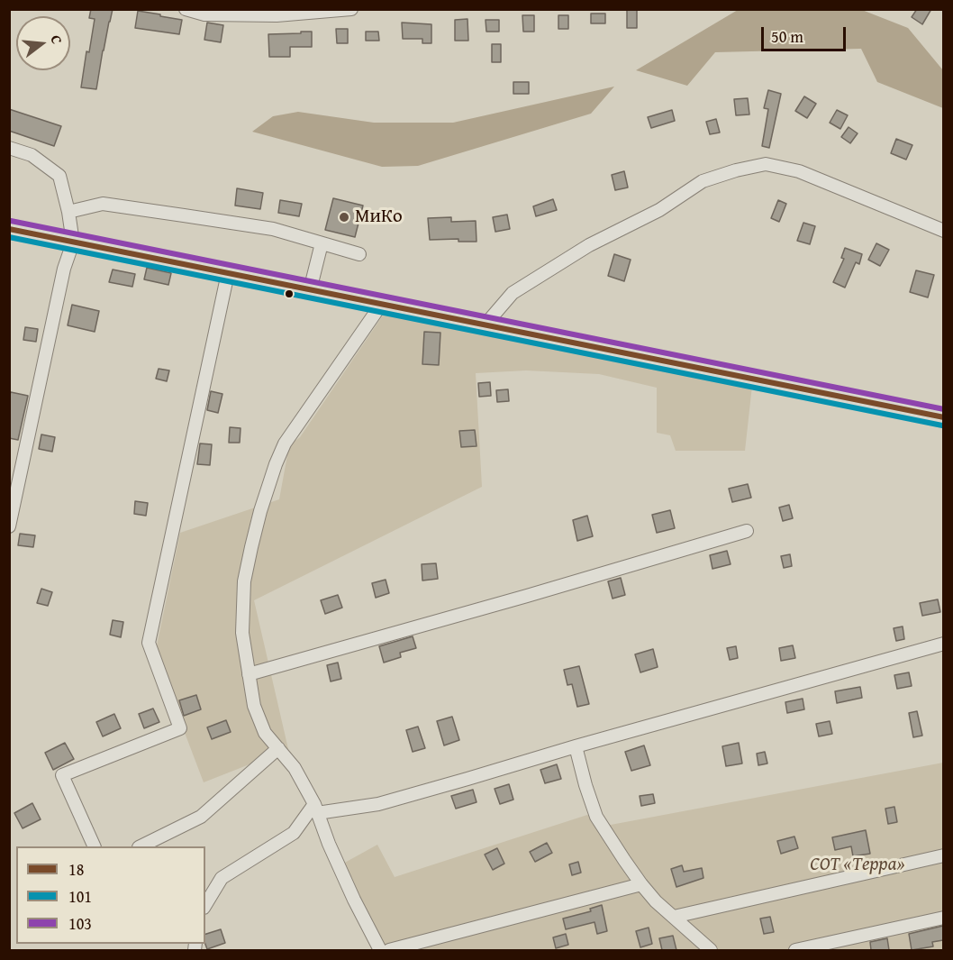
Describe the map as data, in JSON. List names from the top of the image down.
{
  "parks": ["СОТ «Терра»"],
  "places": ["МиКо"],
  "lines": ["transit line 103", "transit line 18", "transit line 101"],
  "legend": ["18", "101", "103"],
  "scale_bar": "50 m",
  "north": "right"
}
